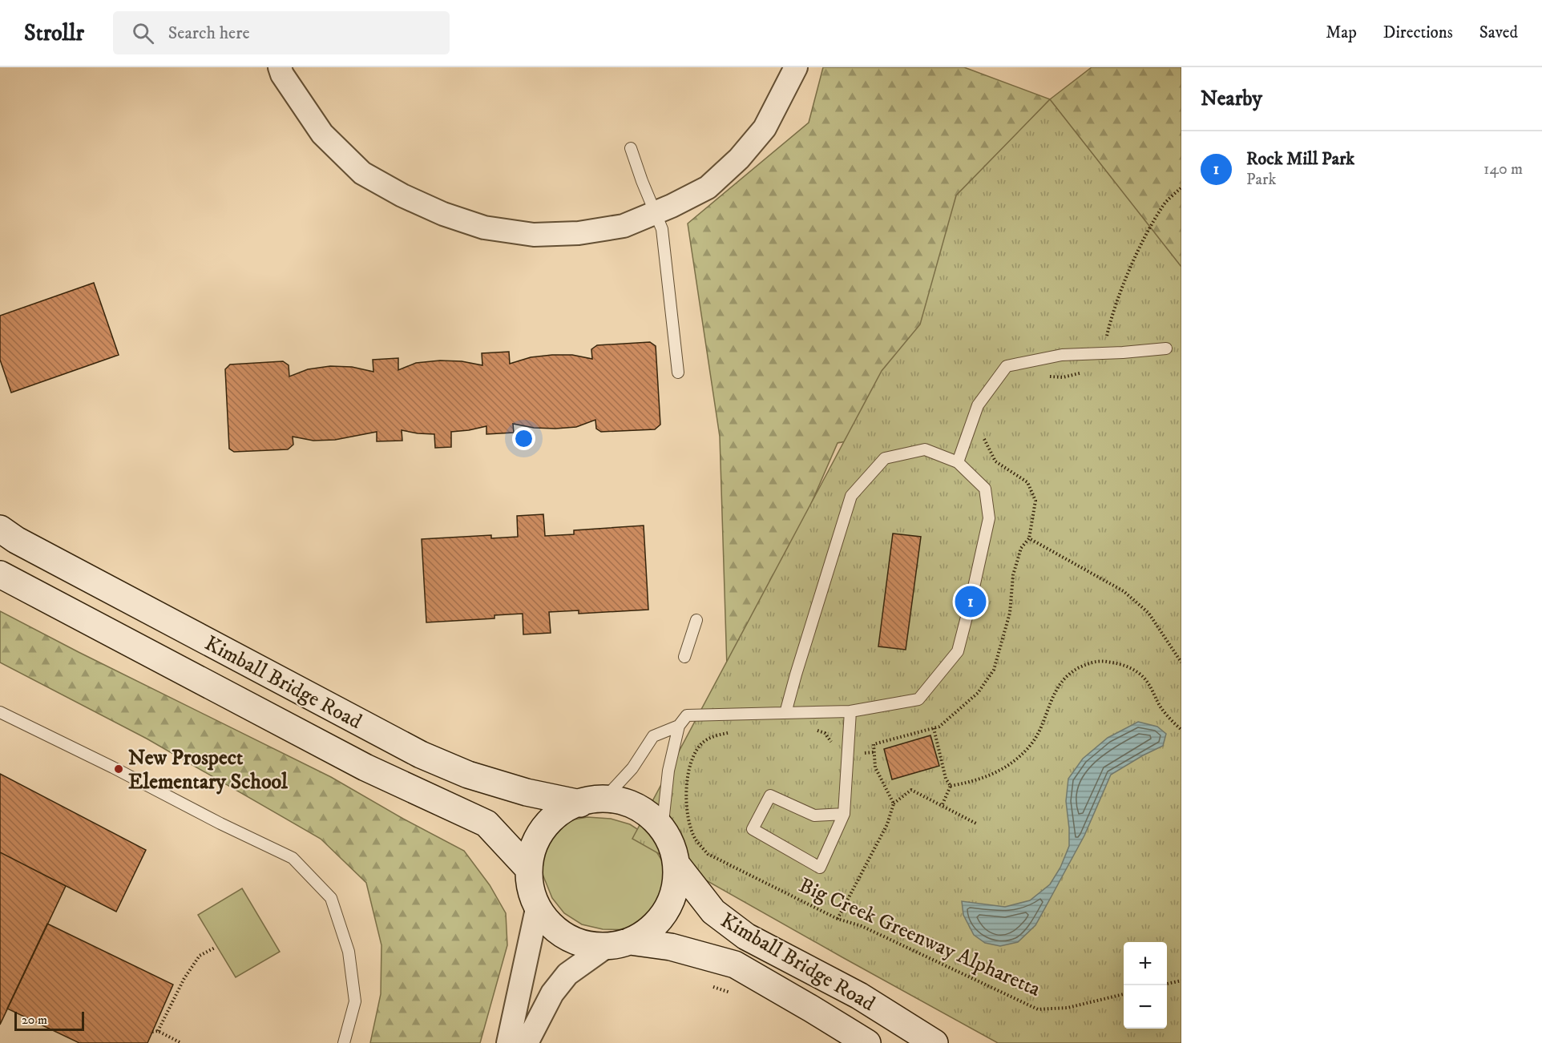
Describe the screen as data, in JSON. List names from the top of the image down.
{
  "streets": {
    "street": ["Kimball Bridge Road"],
    "path": ["Big Creek Greenway Alpharetta"]
  },
  "places": ["New Prospect Elementary School"],
  "scale_bar": "20 m",
  "page": {
    "header": "Strollr",
    "search": "Search here",
    "nav": ["Map", "Directions", "Saved"],
    "heading": "Nearby",
    "list": [
      {
        "mark": "1",
        "name": "Rock Mill Park",
        "note": "Park",
        "value": "140 m"
      }
    ],
    "pins": "1",
    "map_buttons": ["+", "−"],
    "scale": "20 m"
  }
}
